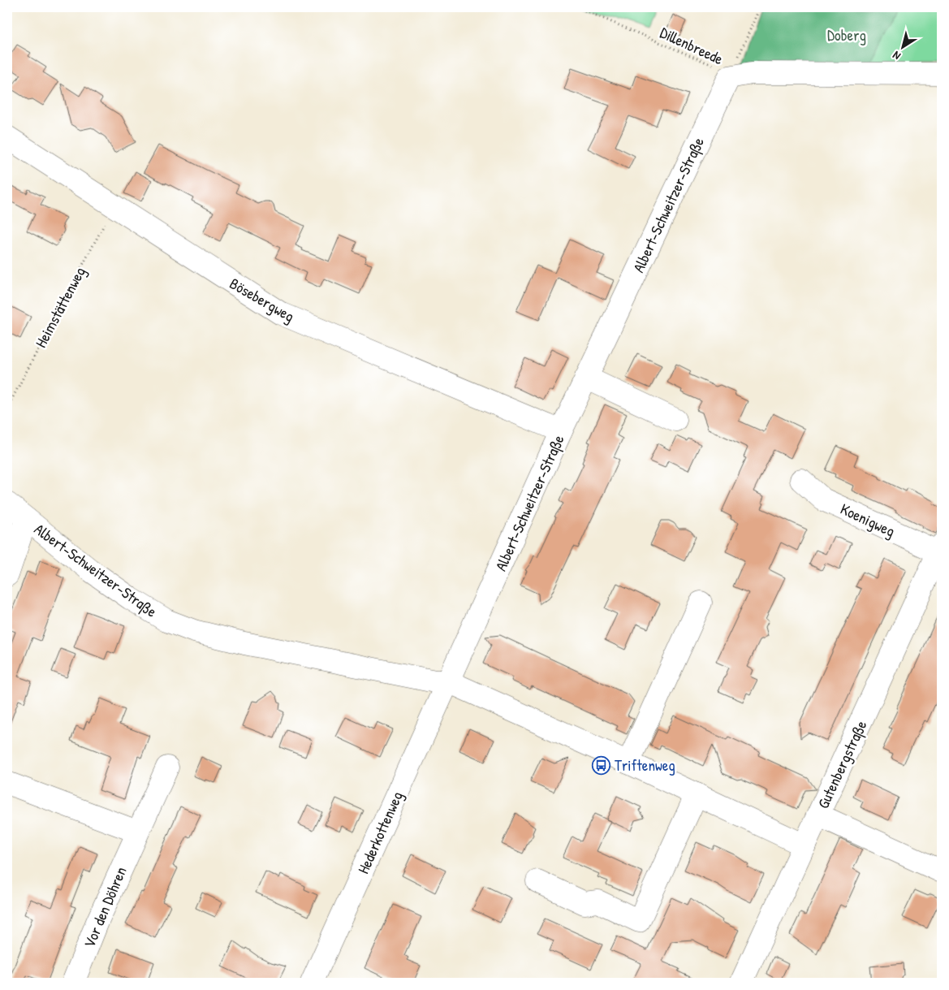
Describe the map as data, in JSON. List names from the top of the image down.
{
  "streets": {
    "street": [
      "Albert-Schweitzer-Straße",
      "Bösebergweg",
      "Koenigweg",
      "Gutenbergstraße",
      "Hederkottenweg",
      "Vor den Döhren"
    ],
    "path": ["Dillenbreede", "Heimstättenweg"]
  },
  "crossings": [
    ["Dillenbreede", "Albert-Schweitzer-Straße"],
    ["Albert-Schweitzer-Straße", "Bösebergweg"],
    ["Albert-Schweitzer-Straße", "Hederkottenweg"],
    ["Bösebergweg", "Heimstättenweg"],
    ["Koenigweg", "Gutenbergstraße"]
  ],
  "parks": ["Doberg"],
  "places": {
    "bus stop": ["Triftenweg"]
  },
  "north": "bottom left"
}
